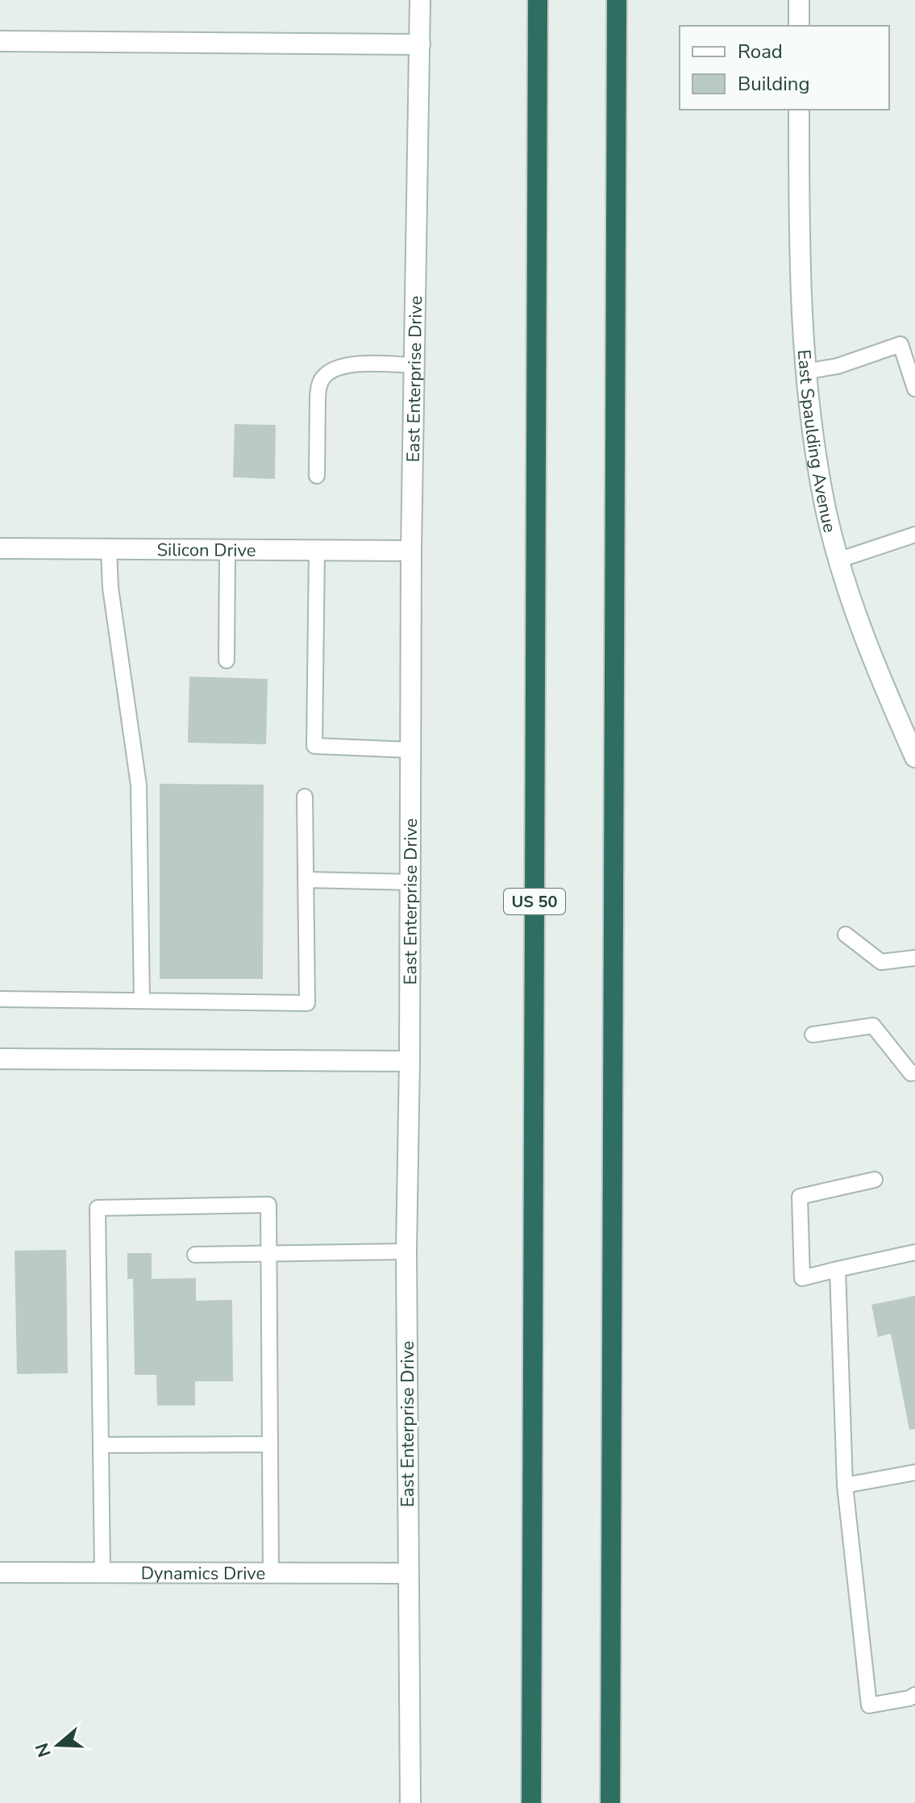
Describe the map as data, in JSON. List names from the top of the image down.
{
  "streets": {
    "highway": ["US 50"],
    "street": [
      "East Enterprise Drive",
      "East Spaulding Avenue",
      "Silicon Drive",
      "Dynamics Drive"
    ]
  },
  "crossings": [
    ["East Enterprise Drive", "Silicon Drive"],
    ["East Enterprise Drive", "Dynamics Drive"]
  ],
  "legend": ["Road", "Building"],
  "north": "left"
}
